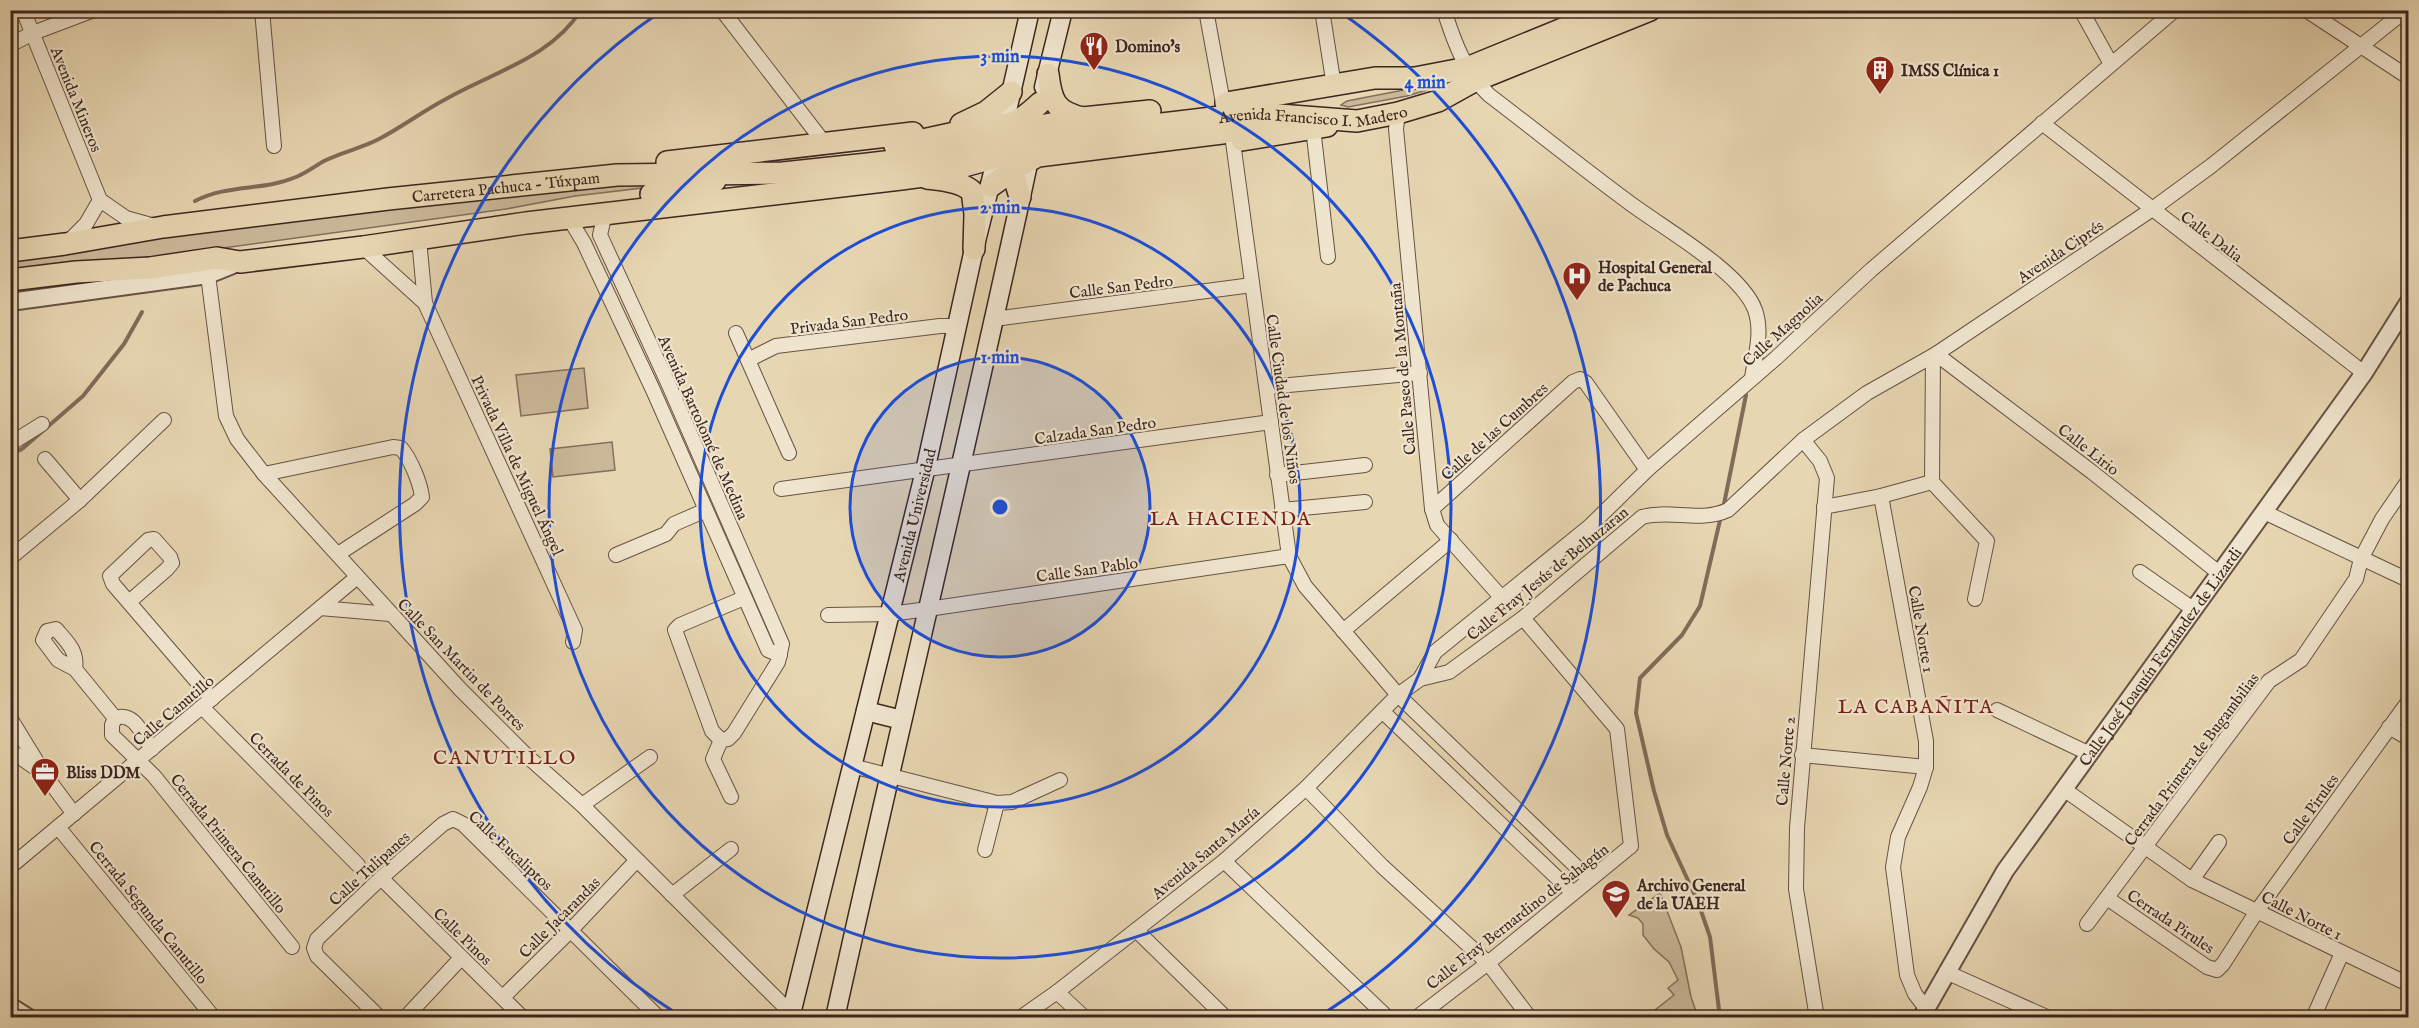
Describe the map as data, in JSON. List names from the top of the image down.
{
  "streets": {
    "main road": ["Avenida Francisco I. Madero", "Carretera Pachuca - Túxpam", "Avenida Universidad"],
    "street": [
      "Avenida Mineros",
      "Calle Dalia",
      "Avenida Ciprés",
      "Calle San Pedro",
      "Privada San Pedro",
      "Calle Magnolia",
      "Calle Paseo de la Montaña",
      "Calle Ciudad de los Niños",
      "Avenida Bartolomé de Medina",
      "Calzada San Pedro",
      "Calle de las Cumbres",
      "Calle Lirio",
      "Privada Villa de Miguel Ángel",
      "Calle San Pablo",
      "Calle Fray Jesús de Belhuzaran",
      "Calle Norte 1",
      "Calle José Joaquín Fernández de Lizardi",
      "Calle San Martin de Porres",
      "Calle Canutillo",
      "Cerrada Primera de Bugambilias",
      "Calle Norte 2",
      "Cerrada de Pinos",
      "Calle Pirules",
      "Cerrada Primera Canutillo",
      "Calle Eucaliptos",
      "Avenida Santa María",
      "Calle Tulipanes",
      "Cerrada Segunda Canutillo",
      "Calle Fray Bernardino de Sahagún",
      "Calle Jacarandas",
      "Cerrada Pirules",
      "Calle Pinos"
    ]
  },
  "crossings": [
    ["Avenida Francisco I. Madero", "Carretera Pachuca - Túxpam"],
    ["Avenida Francisco I. Madero", "Calle Paseo de la Montaña"],
    ["Calle Dalia", "Avenida Ciprés"],
    ["Calle Dalia", "Calle Magnolia"],
    ["Calle Dalia", "Calle José Joaquín Fernández de Lizardi"],
    ["Avenida Ciprés", "Calle Lirio"],
    ["Avenida Ciprés", "Calle Fray Jesús de Belhuzaran"],
    ["Avenida Ciprés", "Calle Norte 2"],
    ["Calle San Pedro", "Calle Ciudad de los Niños"],
    ["Privada San Pedro", "Avenida Universidad"],
    ["Calle Magnolia", "Calle Paseo de la Montaña"],
    ["Calle Magnolia", "Calle de las Cumbres"],
    ["Calle Magnolia", "Calle Fray Jesús de Belhuzaran"],
    ["Calle Paseo de la Montaña", "Calle de las Cumbres"],
    ["Calle Ciudad de los Niños", "Calzada San Pedro"],
    ["Calle Ciudad de los Niños", "Calle San Pablo"],
    ["Calle Ciudad de los Niños", "Calle Fray Jesús de Belhuzaran"],
    ["Calle Ciudad de los Niños", "Avenida Santa María"],
    ["Calle Ciudad de los Niños", "Calle Fray Bernardino de Sahagún"],
    ["Calzada San Pedro", "Avenida Universidad"],
    ["Calle Lirio", "Calle José Joaquín Fernández de Lizardi"],
    ["Avenida Universidad", "Calle San Pablo"],
    ["Avenida Universidad", "Calle San Martin de Porres"],
    ["Calle Fray Jesús de Belhuzaran", "Avenida Santa María"],
    ["Calle Fray Jesús de Belhuzaran", "Calle Fray Bernardino de Sahagún"],
    ["Calle Norte 1", "Calle José Joaquín Fernández de Lizardi"],
    ["Calle Norte 1", "Cerrada Primera de Bugambilias"],
    ["Calle Norte 1", "Calle Pirules"],
    ["Calle Norte 1", "Cerrada Pirules"],
    ["Calle San Martin de Porres", "Calle Canutillo"],
    ["Calle San Martin de Porres", "Calle Jacarandas"],
    ["Calle Canutillo", "Cerrada de Pinos"],
    ["Calle Canutillo", "Cerrada Primera Canutillo"],
    ["Calle Canutillo", "Cerrada Segunda Canutillo"],
    ["Cerrada Primera de Bugambilias", "Cerrada Pirules"],
    ["Calle Pirules", "Cerrada Pirules"],
    ["Calle Eucaliptos", "Calle Tulipanes"],
    ["Calle Eucaliptos", "Calle Jacarandas"],
    ["Calle Tulipanes", "Calle Pinos"],
    ["Calle Jacarandas", "Calle Pinos"]
  ],
  "districts": ["LA HACIENDA", "LA CABAÑITA", "CANUTILLO"],
  "places": {
    "restaurant": ["Domino's"],
    "building": ["IMSS Clínica 1"],
    "hospital": ["Hospital General de Pachuca"],
    "office": ["Bliss DDM"],
    "school or university": ["Archivo General de la UAEH"]
  },
  "rings": [
    "3 min",
    "4 min",
    "2 min",
    "1 min"
  ]
}
